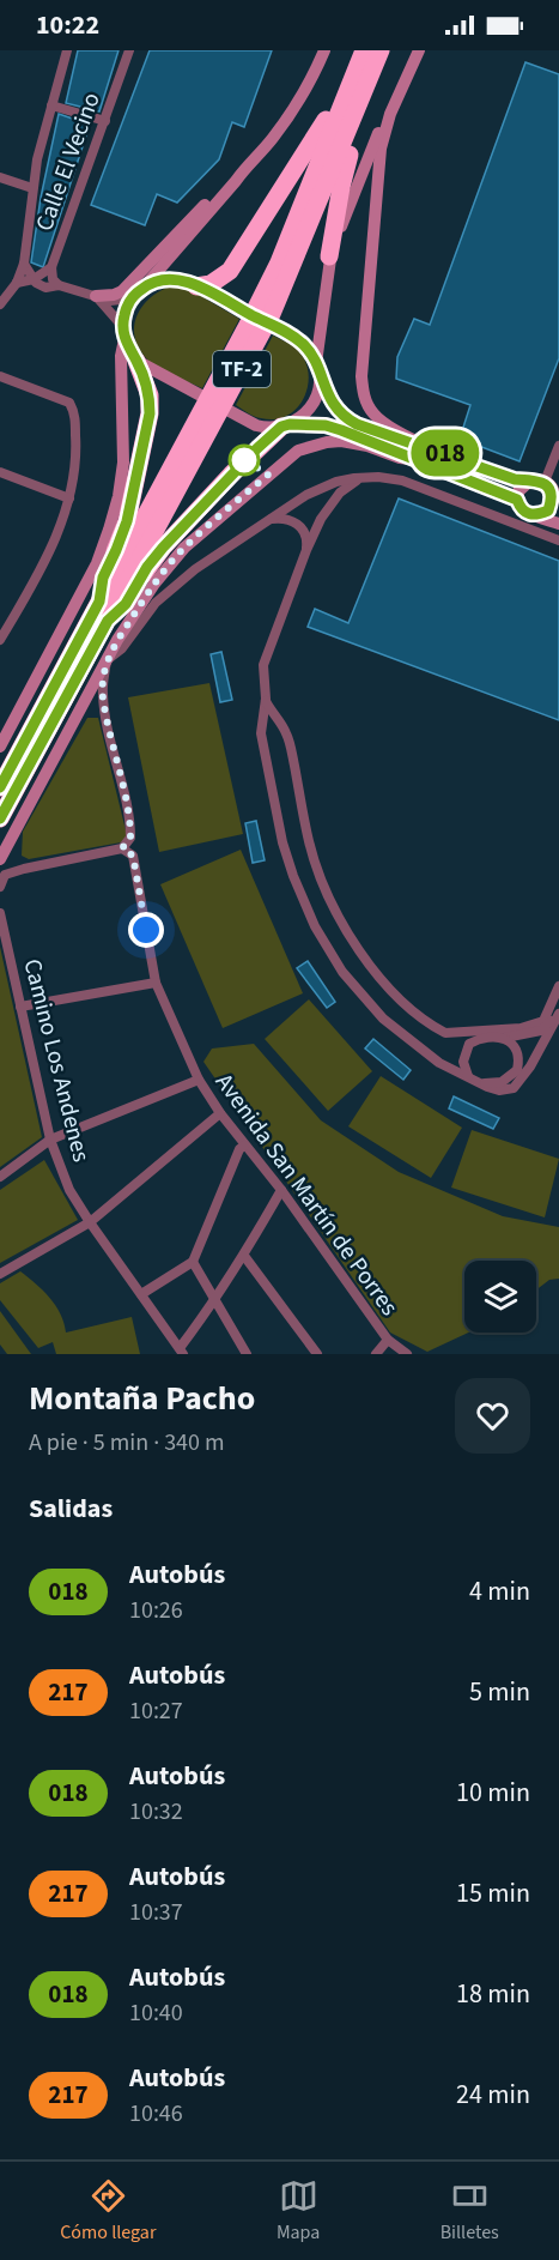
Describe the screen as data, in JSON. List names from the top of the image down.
{
  "streets": {
    "highway": ["TF-2"],
    "street": ["Calle El Vecino", "Camino Los Andenes", "Avenida San Martín de Porres"]
  },
  "lines": ["bus line 018"],
  "page": {
    "status": "10:22",
    "on_map": "018",
    "heading": [
      ["Montaña Pacho", "A pie · 5 min · 340 m"],
      "Salidas"
    ],
    "list": [
      {
        "mark": "018",
        "name": "Autobús",
        "note": "10:26",
        "value": "4 min"
      },
      {
        "mark": "217",
        "name": "Autobús",
        "note": "10:27",
        "value": "5 min"
      },
      {
        "mark": "018",
        "name": "Autobús",
        "note": "10:32",
        "value": "10 min"
      },
      {
        "mark": "217",
        "name": "Autobús",
        "note": "10:37",
        "value": "15 min"
      },
      {
        "mark": "018",
        "name": "Autobús",
        "note": "10:40",
        "value": "18 min"
      },
      {
        "mark": "217",
        "name": "Autobús",
        "note": "10:46",
        "value": "24 min"
      }
    ],
    "tabs": ["Cómo llegar", "Mapa", "Billetes"]
  }
}
